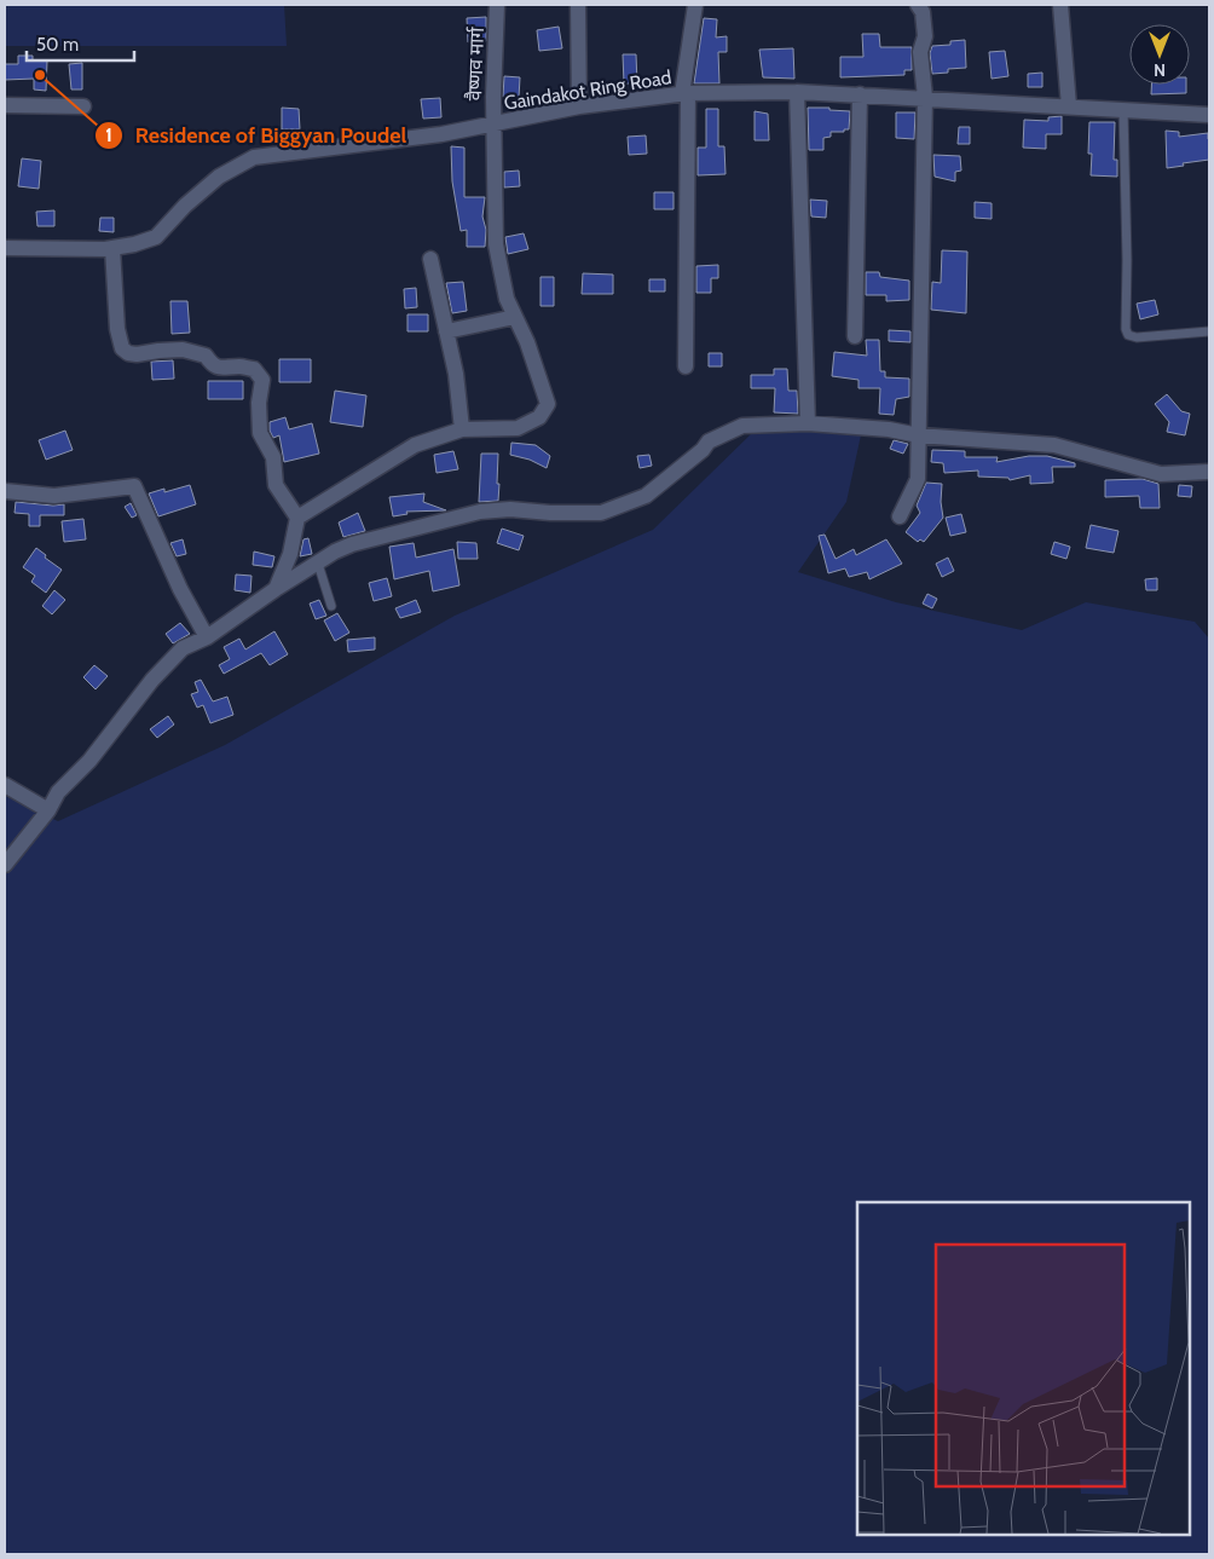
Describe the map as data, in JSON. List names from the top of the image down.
{
  "streets": {
    "street": ["वैष्णव मार्ग", "Gaindakot Ring Road"]
  },
  "crossings": [
    ["वैष्णव मार्ग", "Gaindakot Ring Road"]
  ],
  "places": ["Residence of Biggyan Poudel"],
  "scale_bar": "50 m",
  "north": "bottom"
}
